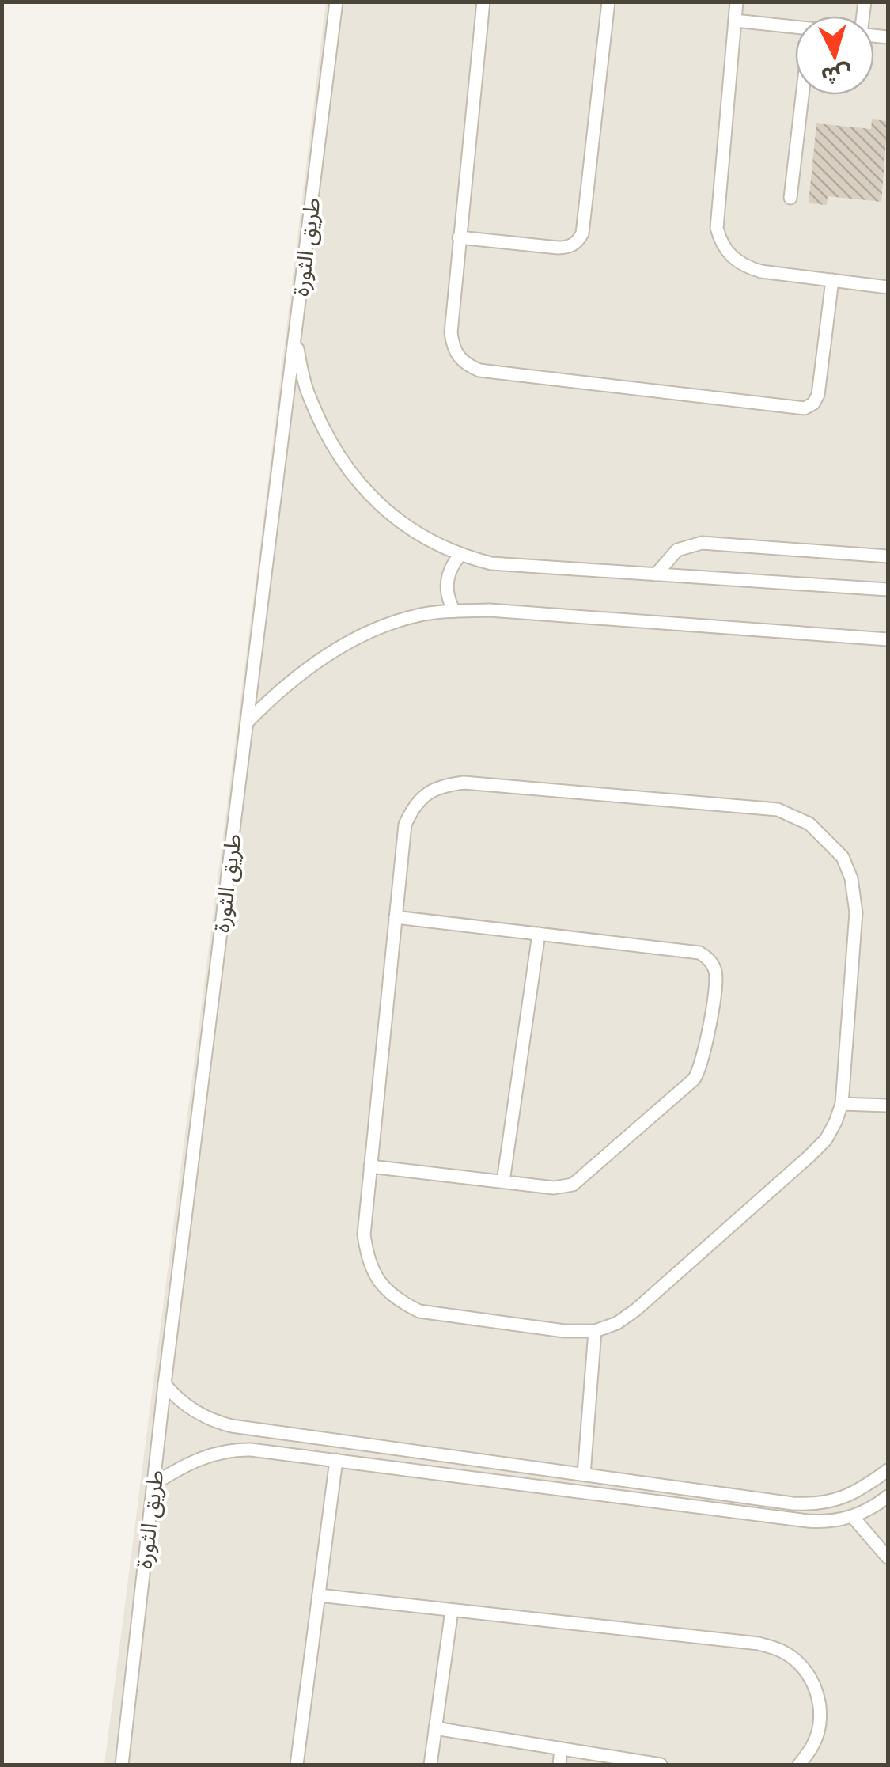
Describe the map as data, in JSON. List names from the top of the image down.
{
  "streets": {
    "street": ["طريق الثورة"]
  },
  "north": "bottom"
}
